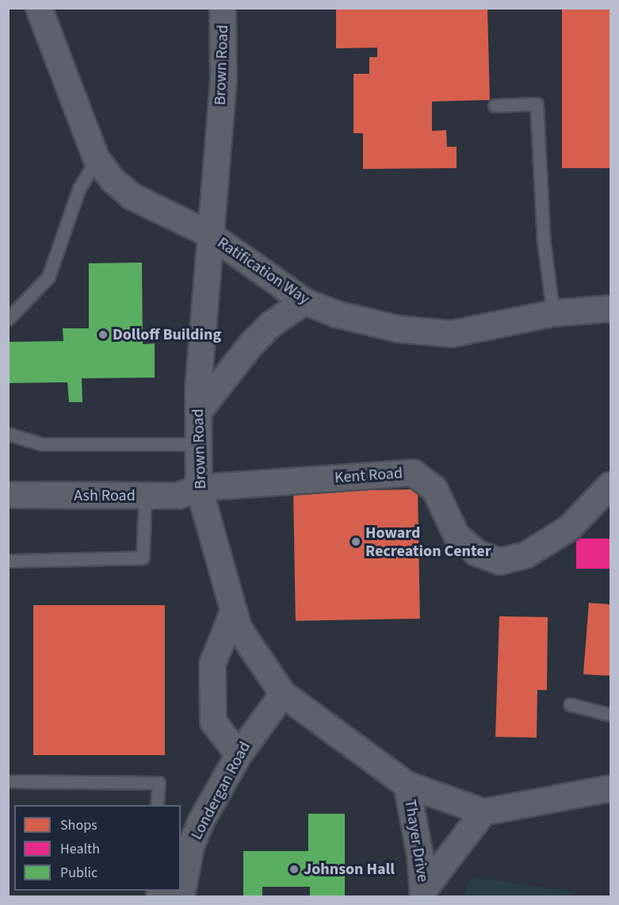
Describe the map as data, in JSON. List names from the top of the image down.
{
  "streets": {
    "street": [
      "Brown Road",
      "Ratification Way",
      "Kent Road",
      "Ash Road",
      "Londergan Road",
      "Thayer Drive"
    ]
  },
  "crossings": [
    ["Brown Road", "Ratification Way"],
    ["Brown Road", "Kent Road"],
    ["Brown Road", "Ash Road"],
    ["Brown Road", "Londergan Road"],
    ["Brown Road", "Thayer Drive"],
    ["Kent Road", "Ash Road"]
  ],
  "places": ["Dolloff Building", "Howard Recreation Center", "Johnson Hall"],
  "legend": ["Shops", "Health", "Public"]
}
